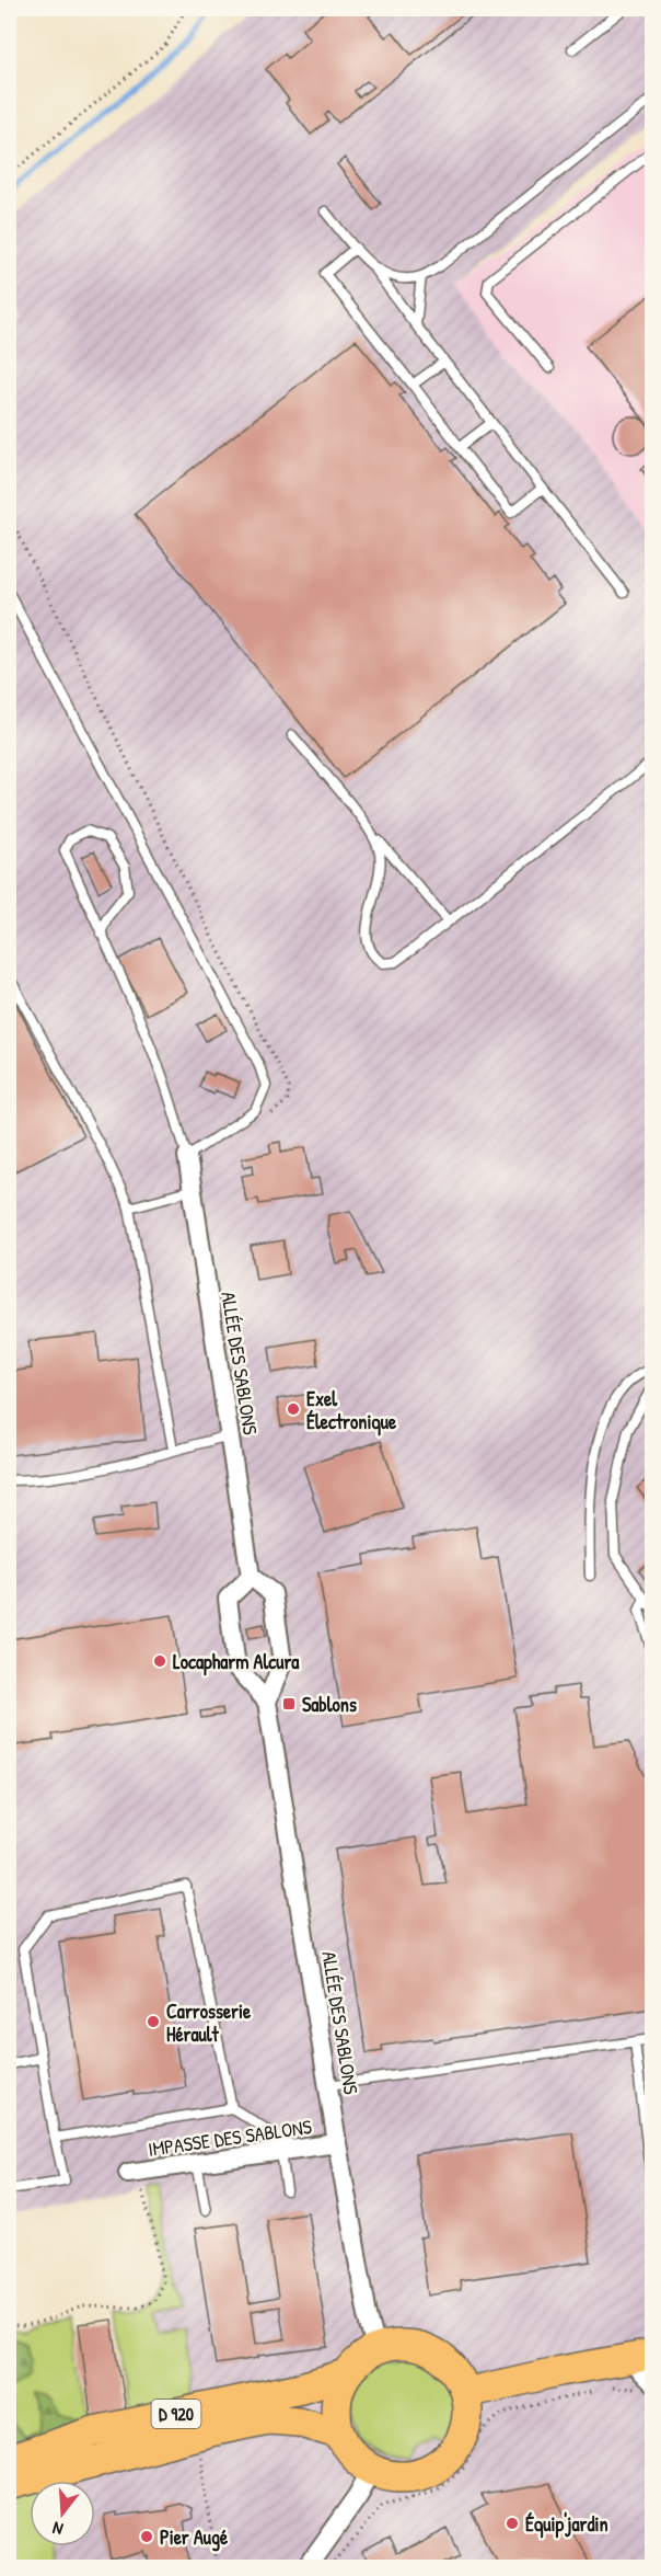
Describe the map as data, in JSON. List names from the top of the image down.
{
  "streets": {
    "main road": ["D 920"],
    "street": ["ALLÉE DES SABLONS", "IMPASSE DES SABLONS"]
  },
  "crossings": [
    ["ALLÉE DES SABLONS", "IMPASSE DES SABLONS"],
    ["ALLÉE DES SABLONS", "D 920"]
  ],
  "places": {
    "other": [
      "Exel Électronique",
      "Locapharm Alcura",
      "Carrosserie Hérault",
      "Équip'jardin",
      "Pier Augé"
    ],
    "transit": ["Sablons"]
  },
  "north": "bottom"
}
